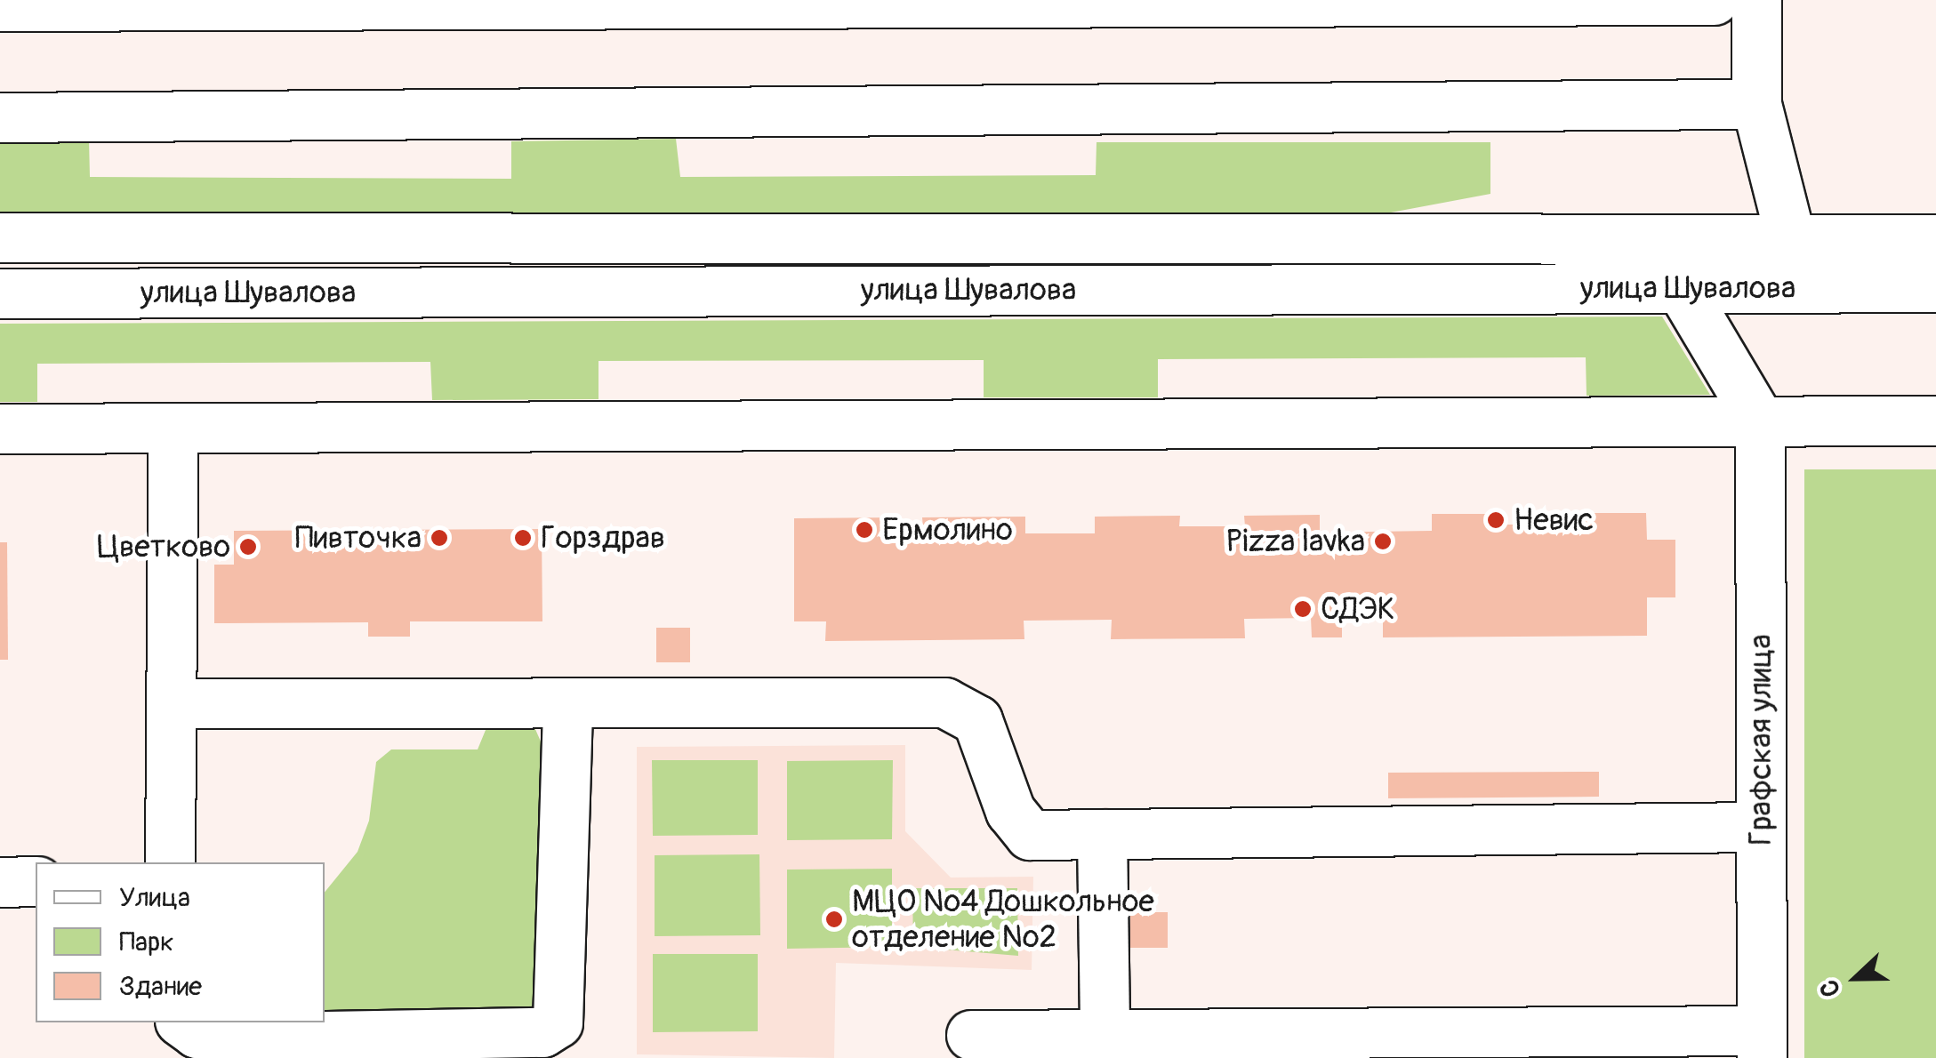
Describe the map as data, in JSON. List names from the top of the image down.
{
  "streets": {
    "street": ["улица Шувалова", "Графская улица"]
  },
  "places": [
    "Невис",
    "Ермолино",
    "Пивточка",
    "Горздрав",
    "Pizza lavka",
    "Цветково",
    "СДЭК",
    "МЦО №4 Дошкольное отделение №2"
  ],
  "legend": ["Улица", "Парк", "Здание"],
  "north": "left"
}
